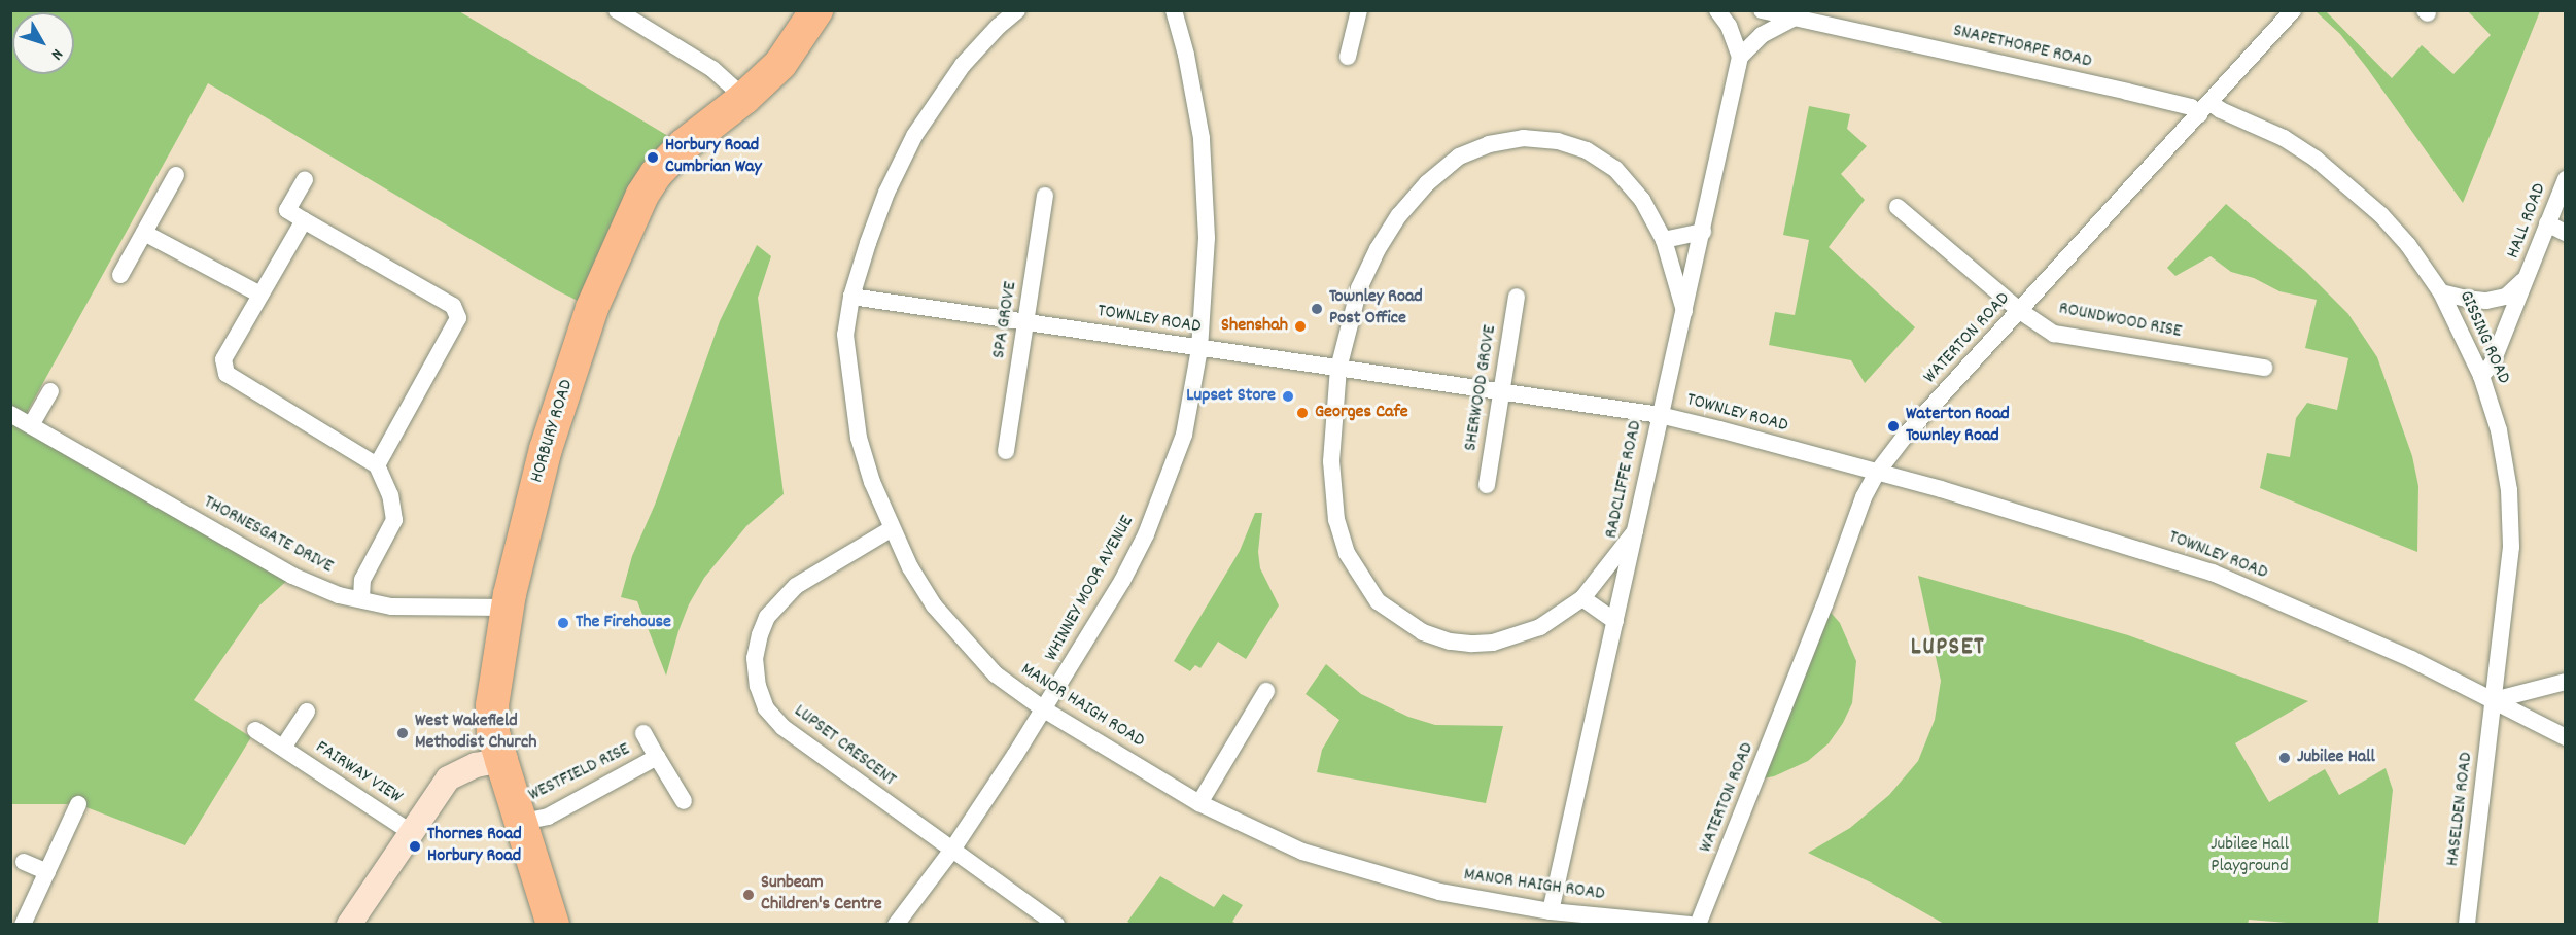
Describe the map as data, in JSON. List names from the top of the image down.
{
  "streets": {
    "highway": ["HORBURY ROAD"],
    "street": [
      "SNAPETHORPE ROAD",
      "HALL ROAD",
      "SPA GROVE",
      "TOWNLEY ROAD",
      "ROUNDWOOD RISE",
      "GISSING ROAD",
      "WATERTON ROAD",
      "SHERWOOD GROVE",
      "RADCLIFFE ROAD",
      "THORNESGATE DRIVE",
      "WHINNEY MOOR AVENUE",
      "MANOR HAIGH ROAD",
      "LUPSET CRESCENT",
      "FAIRWAY VIEW",
      "WESTFIELD RISE",
      "HASELDEN ROAD"
    ]
  },
  "crossings": [
    ["SNAPETHORPE ROAD", "GISSING ROAD"],
    ["SNAPETHORPE ROAD", "WATERTON ROAD"],
    ["HALL ROAD", "GISSING ROAD"],
    ["SPA GROVE", "TOWNLEY ROAD"],
    ["TOWNLEY ROAD", "GISSING ROAD"],
    ["TOWNLEY ROAD", "WATERTON ROAD"],
    ["TOWNLEY ROAD", "SHERWOOD GROVE"],
    ["TOWNLEY ROAD", "RADCLIFFE ROAD"],
    ["TOWNLEY ROAD", "WHINNEY MOOR AVENUE"],
    ["TOWNLEY ROAD", "MANOR HAIGH ROAD"],
    ["TOWNLEY ROAD", "HASELDEN ROAD"],
    ["ROUNDWOOD RISE", "WATERTON ROAD"],
    ["GISSING ROAD", "WATERTON ROAD"],
    ["GISSING ROAD", "HASELDEN ROAD"],
    ["HORBURY ROAD", "THORNESGATE DRIVE"],
    ["HORBURY ROAD", "WESTFIELD RISE"],
    ["RADCLIFFE ROAD", "MANOR HAIGH ROAD"],
    ["WHINNEY MOOR AVENUE", "MANOR HAIGH ROAD"],
    ["WHINNEY MOOR AVENUE", "LUPSET CRESCENT"],
    ["MANOR HAIGH ROAD", "LUPSET CRESCENT"]
  ],
  "districts": ["LUPSET"],
  "parks": ["Jubilee Hall Playground"],
  "places": [
    "Horbury Road Cumbrian Way",
    "Townley Road Post Office",
    "Shenshah",
    "Lupset Store",
    "Georges Cafe",
    "Waterton Road Townley Road",
    "The Firehouse",
    "West Wakefield Methodist Church",
    "Jubilee Hall",
    "Thornes Road Horbury Road",
    "Sunbeam Children's Centre"
  ],
  "north": "bottom right"
}
